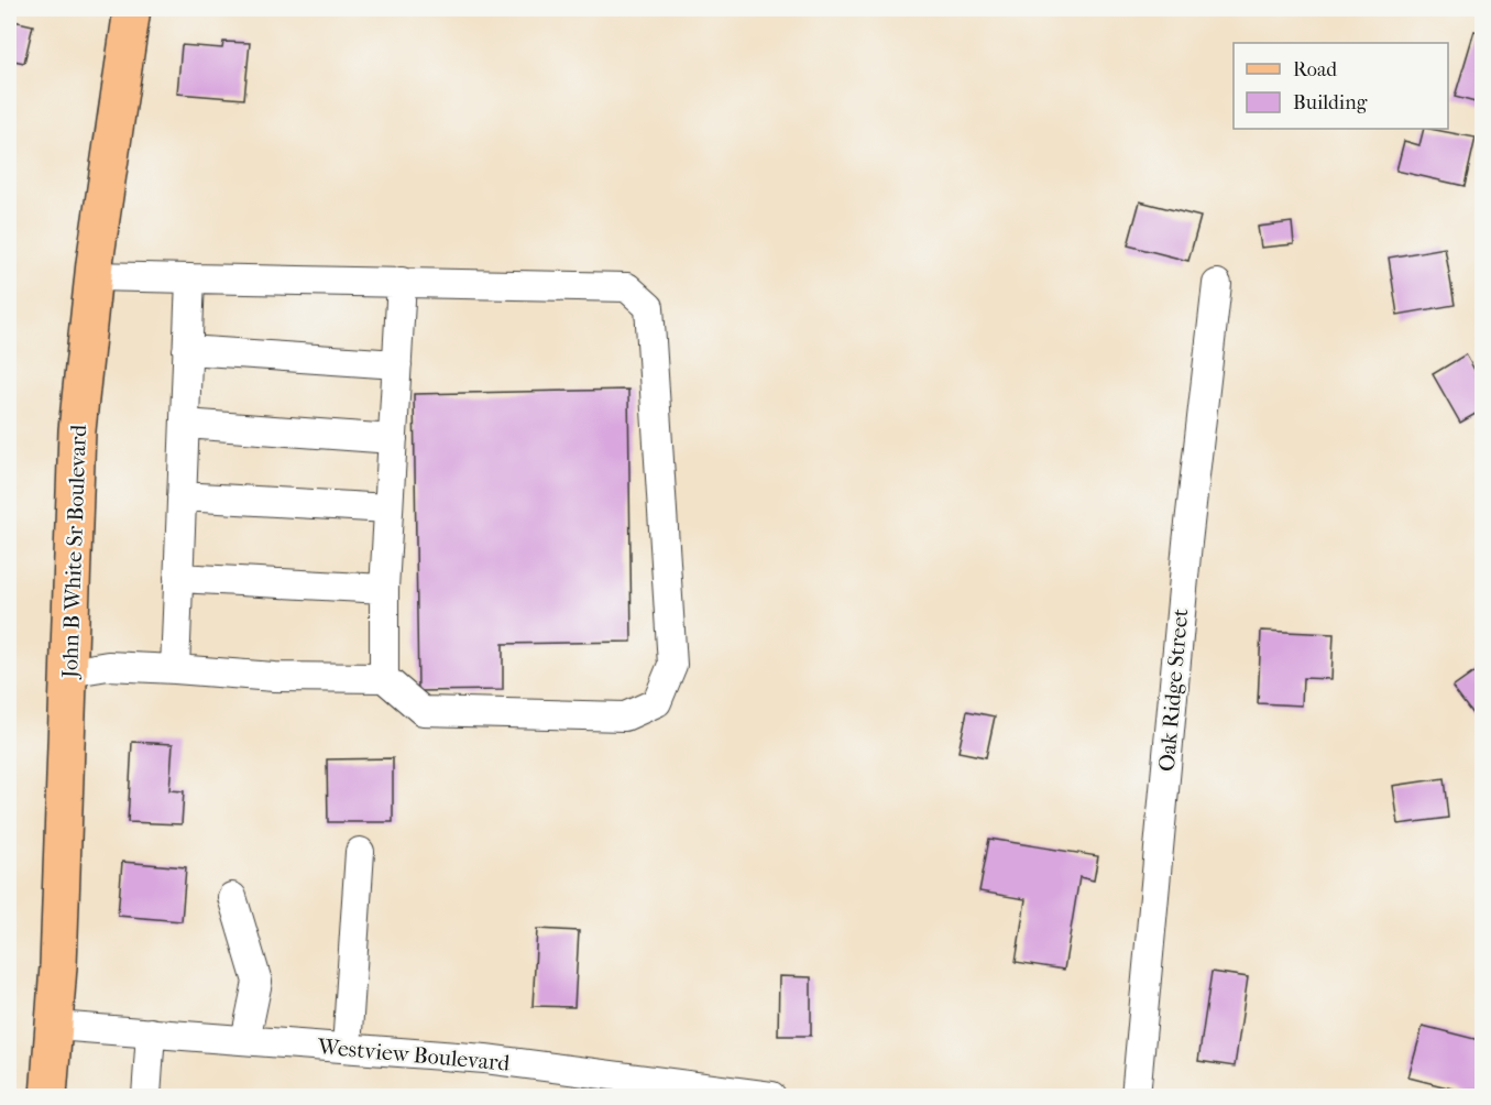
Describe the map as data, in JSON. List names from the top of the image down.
{
  "streets": {
    "main road": ["John B White Sr Boulevard"],
    "street": ["Oak Ridge Street", "Westview Boulevard"]
  },
  "crossings": [
    ["John B White Sr Boulevard", "Westview Boulevard"]
  ],
  "legend": ["Road", "Building"]
}
